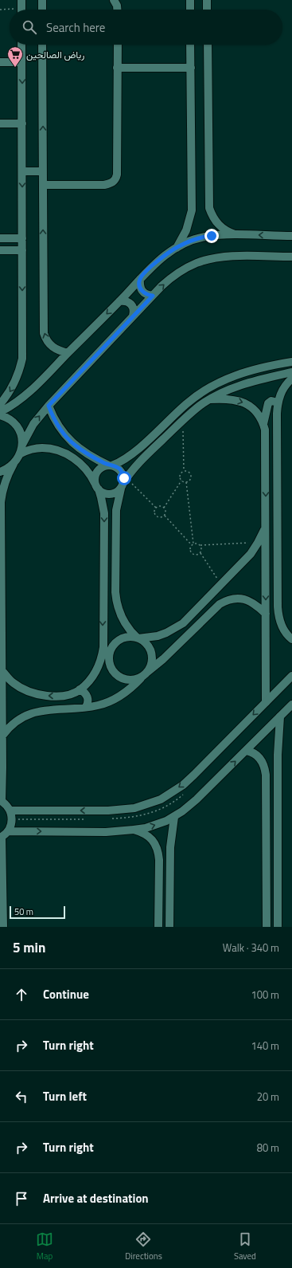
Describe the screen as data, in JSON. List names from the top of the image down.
{
  "places": {
    "supermarket": ["رياض الصالحين"]
  },
  "scale_bar": "50 m",
  "page": {
    "search": "Search here",
    "scale": "50 m",
    "heading": ["5 min", "Walk · 340 m"],
    "list": [
      ["Continue", "100 m"],
      ["Turn right", "140 m"],
      ["Turn left", "20 m"],
      ["Turn right", "80 m"],
      "Arrive at destination"
    ],
    "nav": ["Map", "Directions", "Saved"]
  }
}
